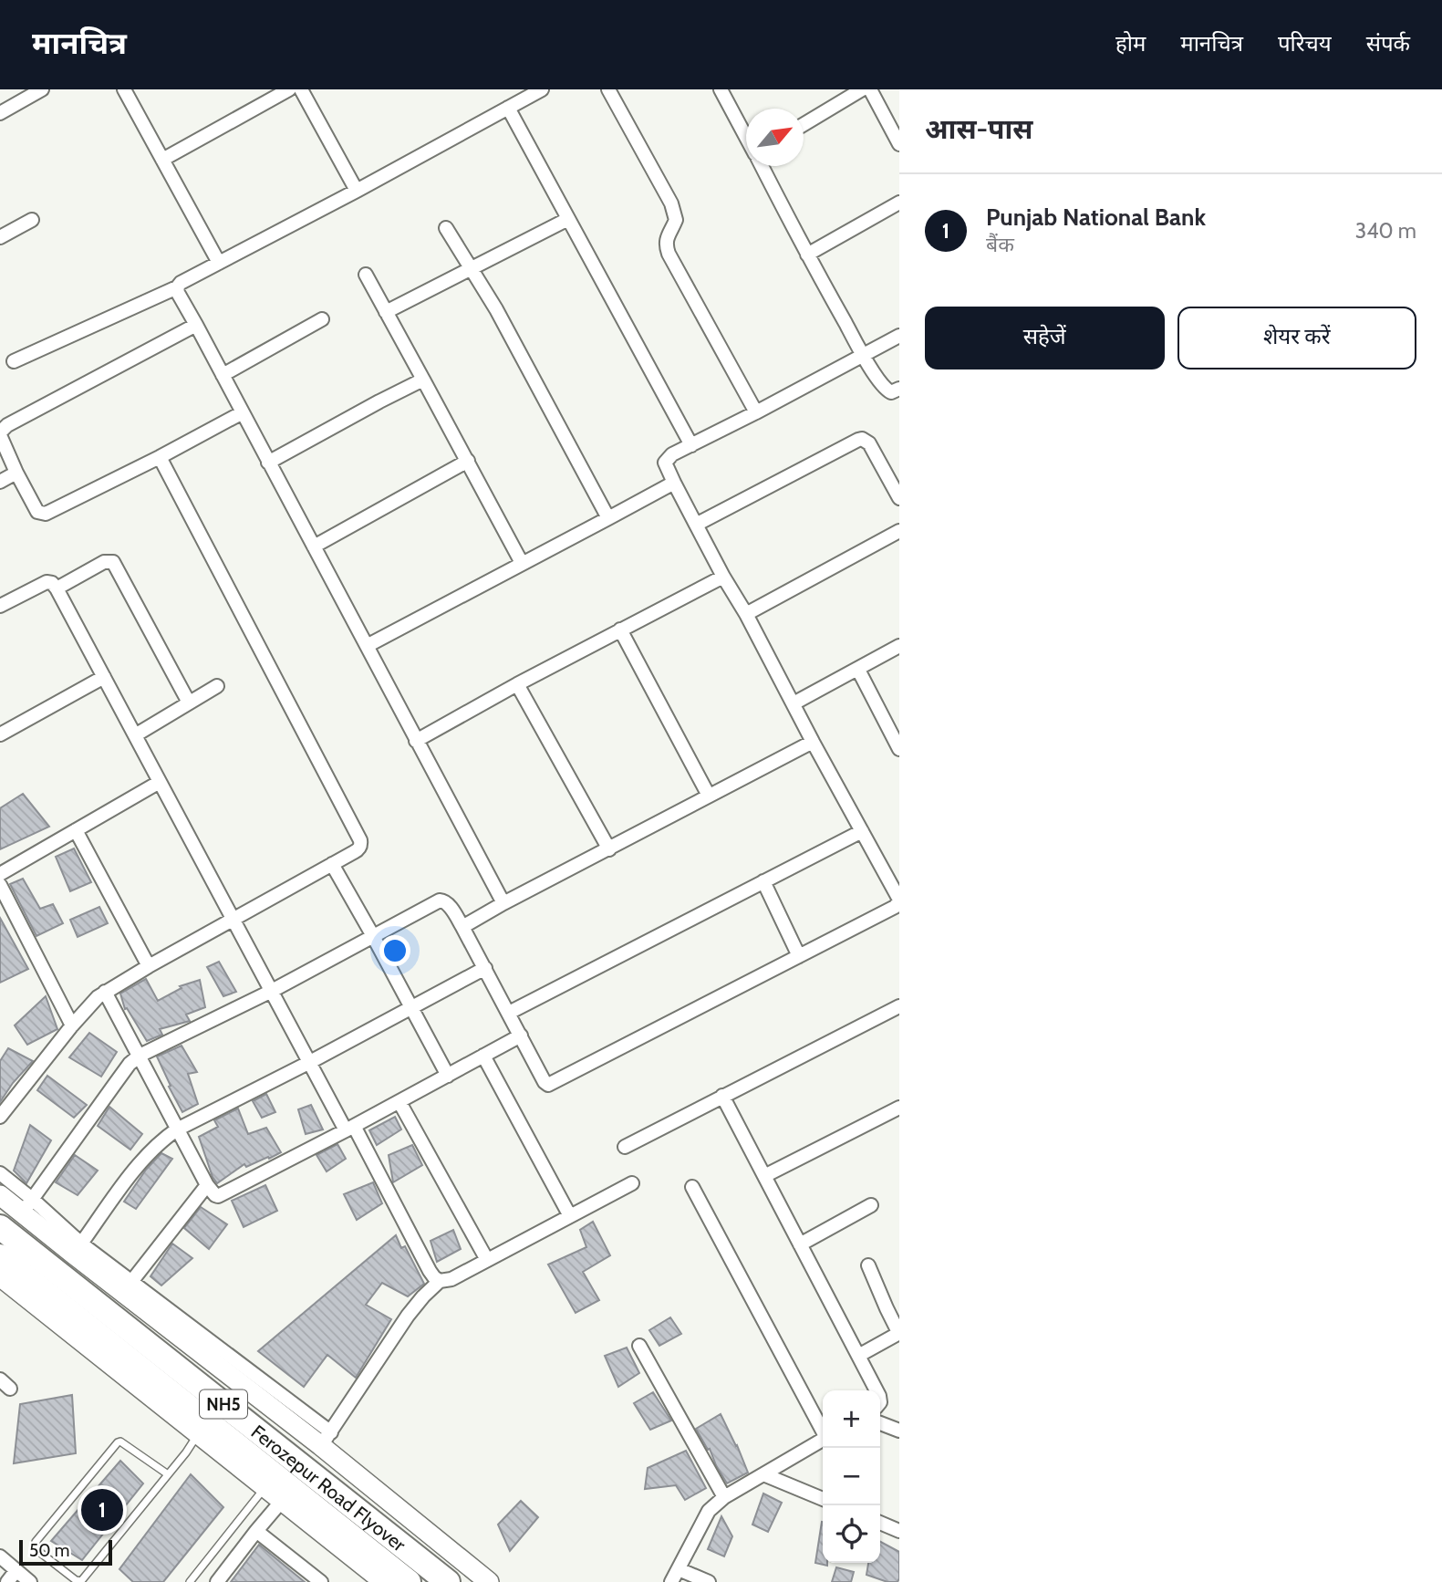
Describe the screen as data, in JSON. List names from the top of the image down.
{
  "streets": {
    "highway": ["NH5", "Ferozepur Road Flyover"]
  },
  "scale_bar": "50 m",
  "north": "top right",
  "page": {
    "header": "मानचित्र",
    "nav": [
      "होम",
      "मानचित्र",
      "परिचय",
      "संपर्क"
    ],
    "heading": "आस-पास",
    "list": [
      {
        "mark": "1",
        "name": "Punjab National Bank",
        "note": "बैंक",
        "value": "340 m"
      }
    ],
    "buttons": ["सहेजें", "शेयर करें"],
    "map_buttons": ["+", "−"],
    "pins": "1",
    "scale": "50 m"
  }
}
